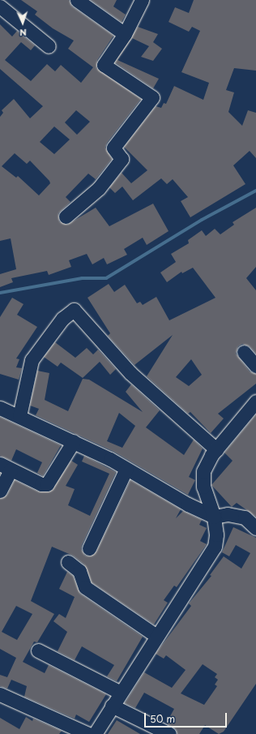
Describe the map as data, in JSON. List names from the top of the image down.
{
  "scale_bar": "50 m",
  "north": "bottom"
}
